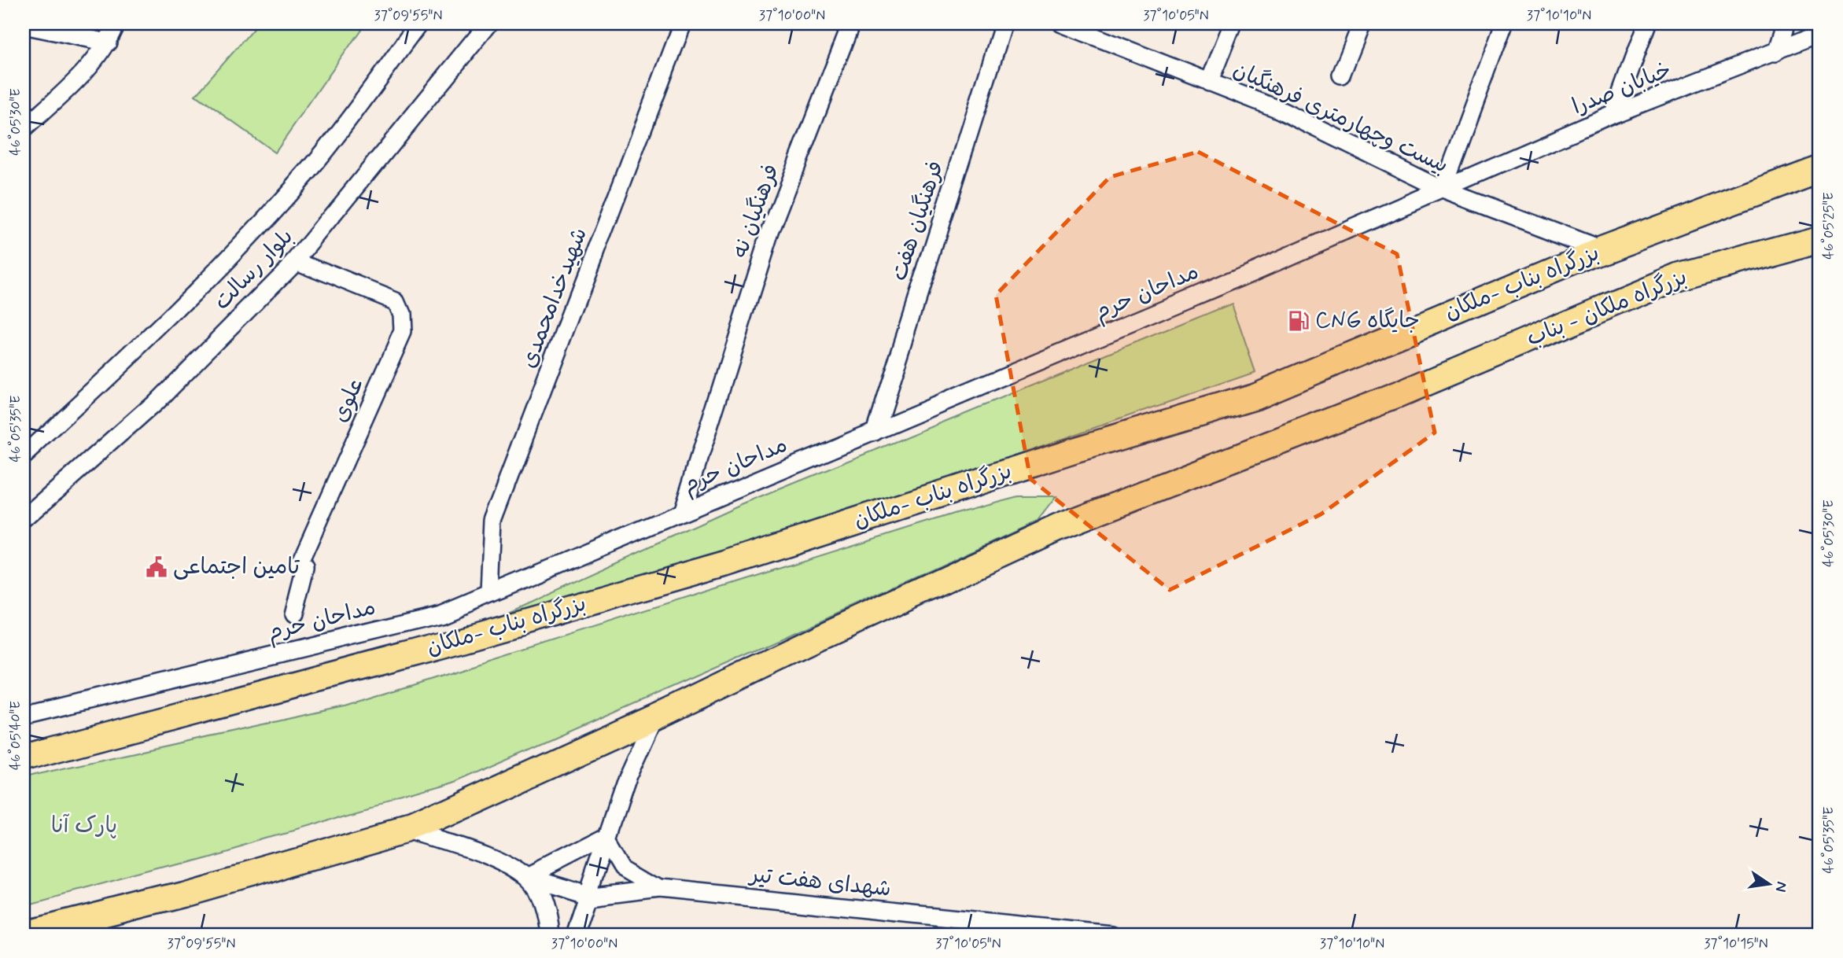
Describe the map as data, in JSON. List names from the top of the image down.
{
  "streets": {
    "highway": ["بزرگراه بناب -ملکان", "بزرگراه ملکان - بناب"],
    "street": [
      "خیابان صدرا",
      "بیست وچهارمتری فرهنگیان",
      "فرهنگیان نه",
      "فرهنگیان هفت",
      "بلوار رسالت",
      "مداحان حرم",
      "شهیدخدامحمدی",
      "علوی",
      "شهدای هفت تیر"
    ]
  },
  "crossings": [
    ["خیابان صدرا", "بیست وچهارمتری فرهنگیان"],
    ["خیابان صدرا", "مداحان حرم"],
    ["بیست وچهارمتری فرهنگیان", "بزرگراه بناب -ملکان"],
    ["بیست وچهارمتری فرهنگیان", "مداحان حرم"],
    ["فرهنگیان نه", "مداحان حرم"],
    ["فرهنگیان هفت", "مداحان حرم"],
    ["بلوار رسالت", "علوی"],
    ["مداحان حرم", "شهیدخدامحمدی"]
  ],
  "parks": ["پارک آنا"],
  "places": {
    "fuel station": ["CNG جایگاه"],
    "public building": ["تامین اجتماعی"]
  },
  "north": "right",
  "coordinates": [
    "37°09'55\"N",
    "37°10'00\"N",
    "37°10'05\"N",
    "37°10'10\"N",
    "46°05'30\"E",
    "46°05'25\"E",
    "46°05'35\"E",
    "46°05'40\"E",
    "37°10'15\"N"
  ]
}
